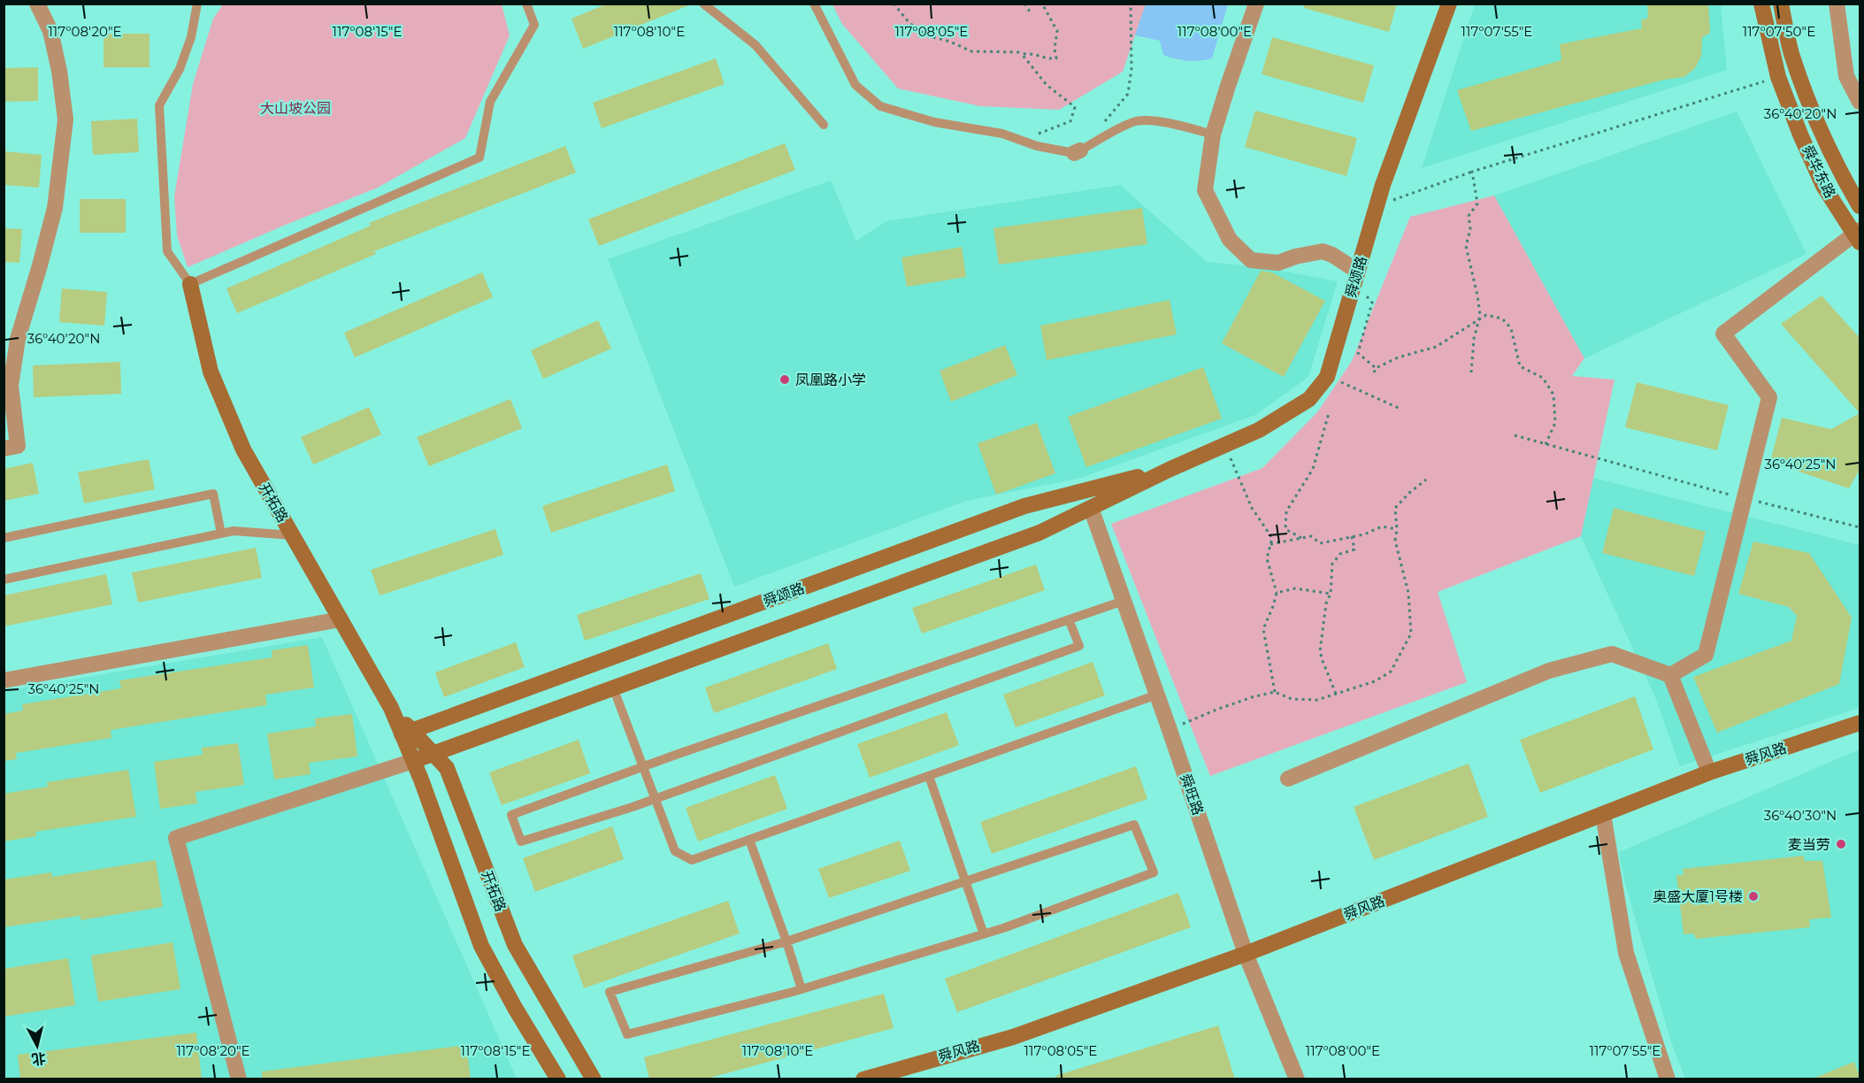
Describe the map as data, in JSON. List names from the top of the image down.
{
  "streets": {
    "main road": [
      "舜华东路",
      "舜颂路",
      "开拓路",
      "舜风路"
    ],
    "street": ["舜旺路"]
  },
  "crossings": [
    ["舜颂路", "开拓路"],
    ["舜颂路", "舜旺路"],
    ["舜风路", "舜旺路"]
  ],
  "parks": ["大山坡公园"],
  "places": ["凤凰路小学", "麦当劳", "奥盛大厦1号楼"],
  "north": "bottom",
  "coordinates": [
    "117°08'20\"E",
    "117°08'15\"E",
    "117°08'10\"E",
    "117°08'05\"E",
    "117°08'00\"E",
    "117°07'55\"E",
    "117°07'50\"E",
    "36°40'20\"N",
    "36°40'25\"N",
    "36°40'30\"N"
  ]
}
